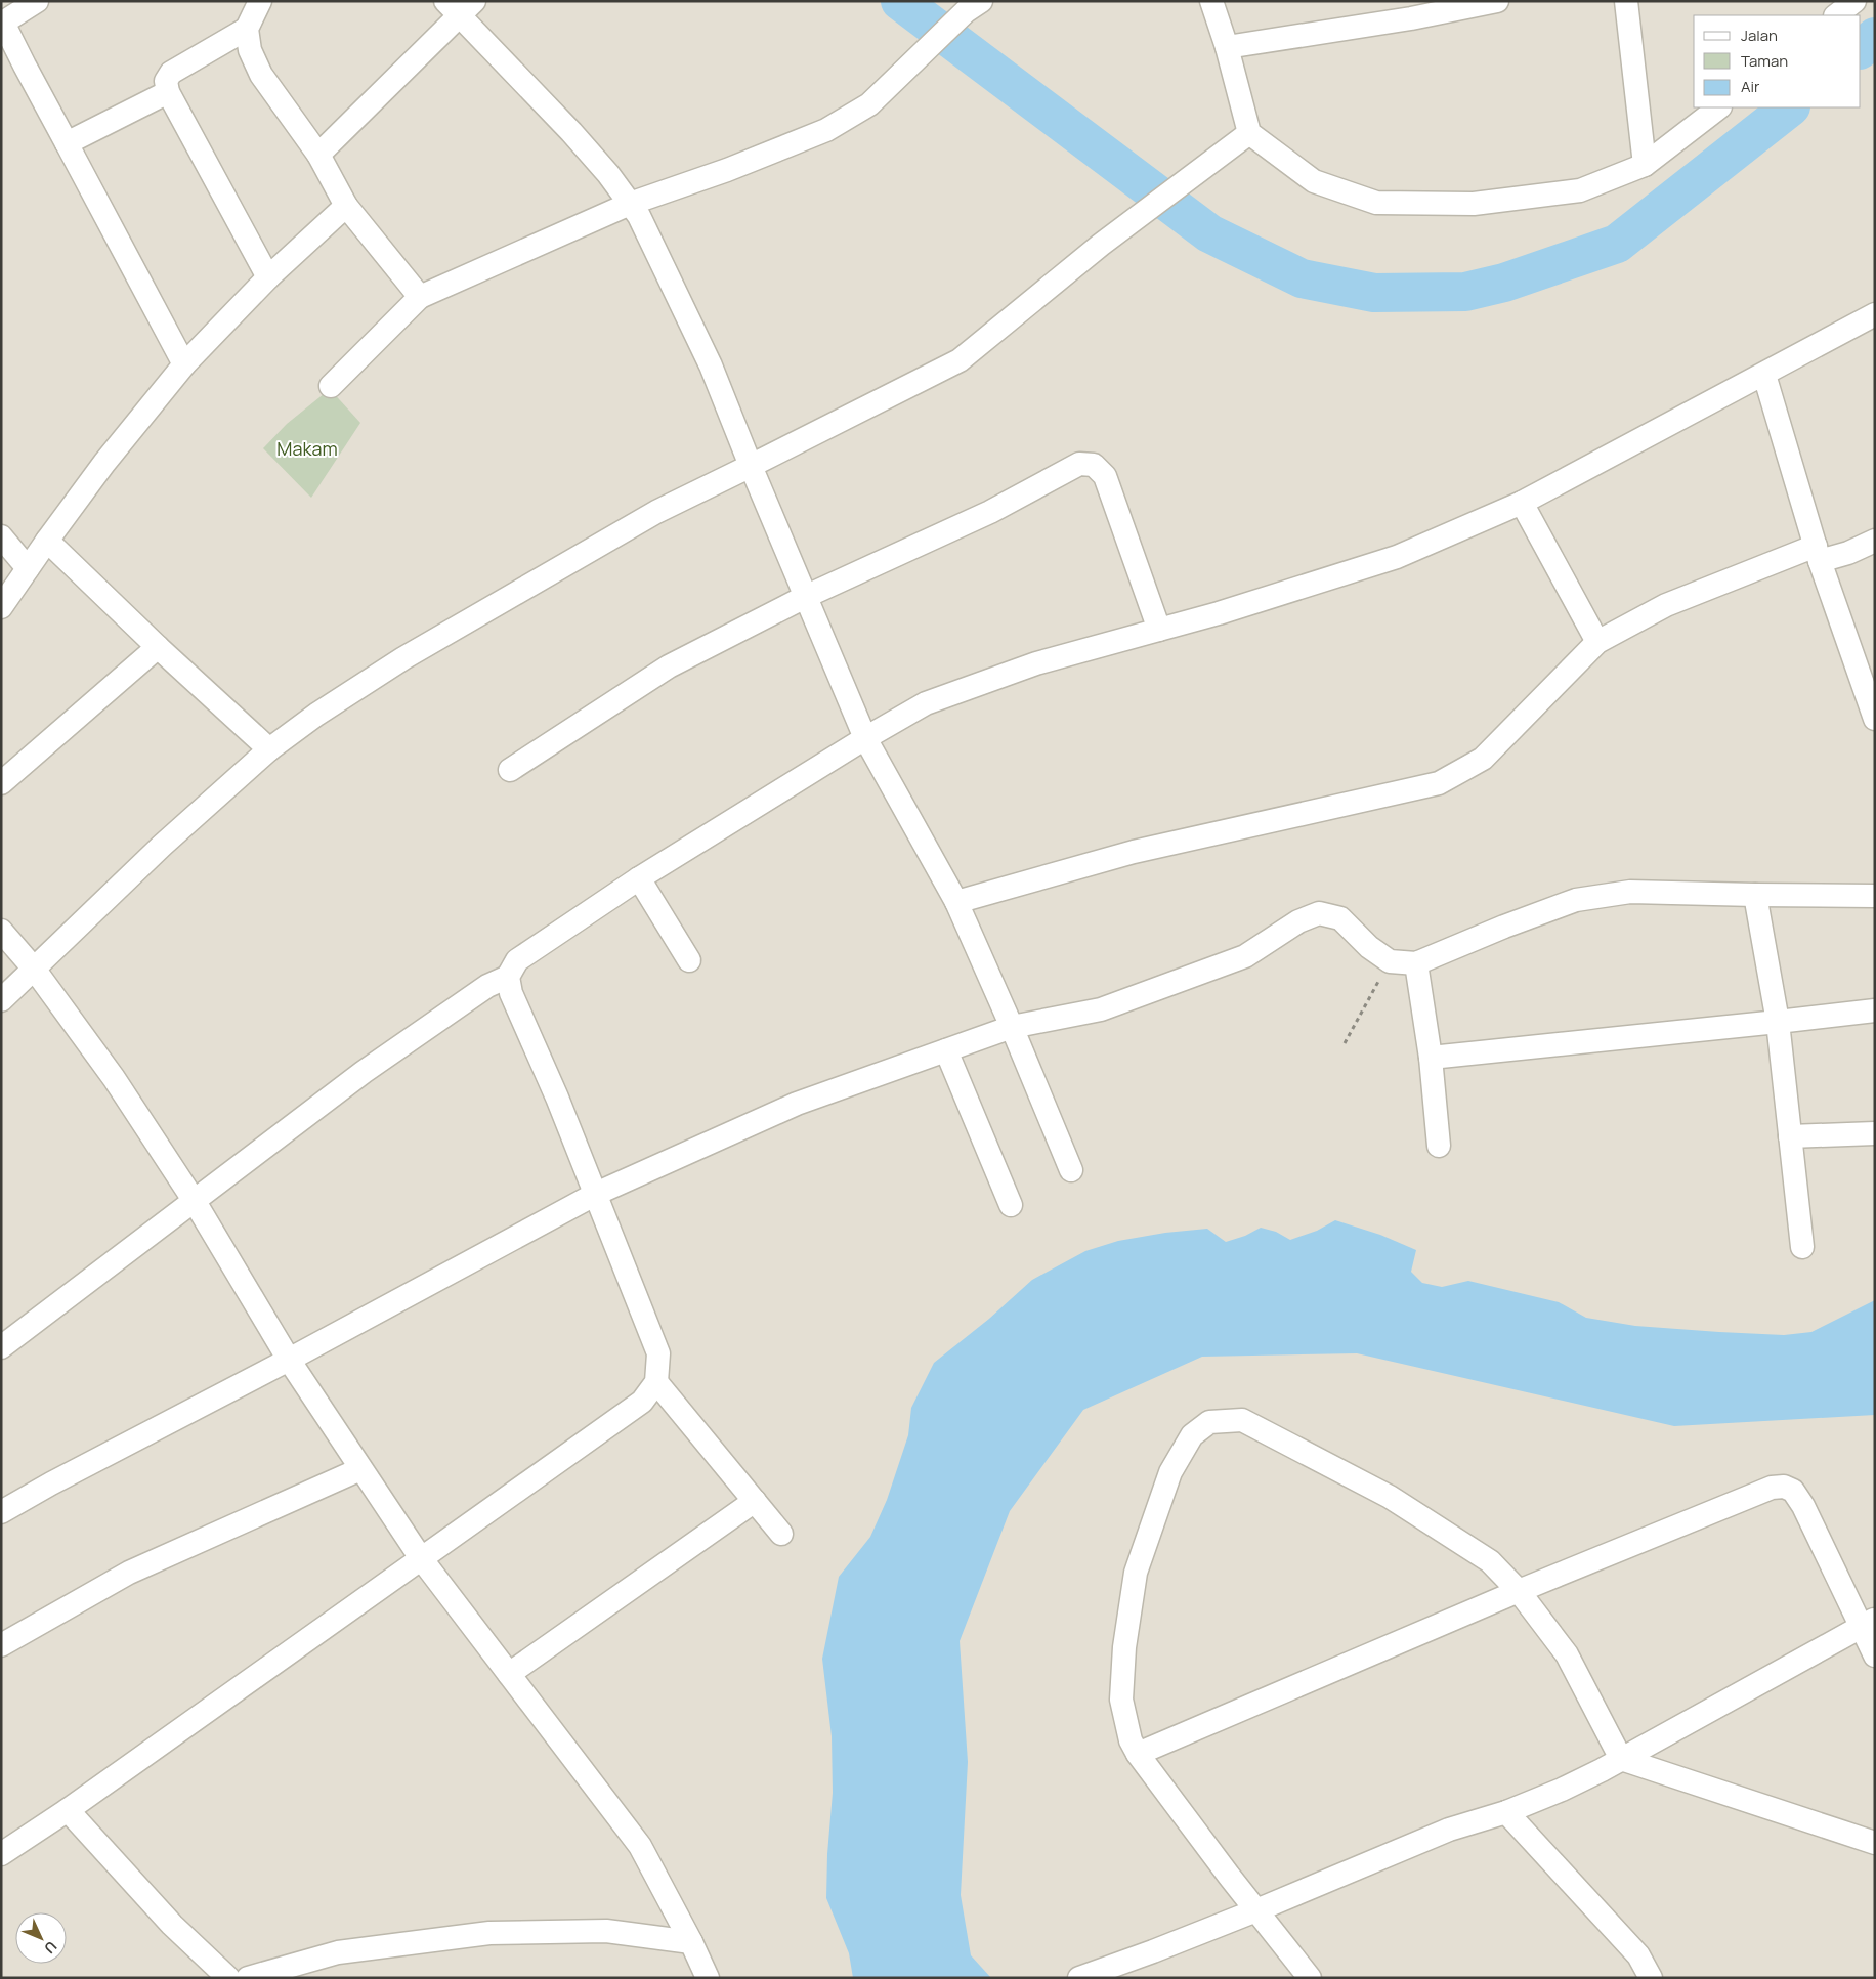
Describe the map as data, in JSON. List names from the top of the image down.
{
  "parks": ["Makam"],
  "legend": ["Jalan", "Taman", "Air"],
  "north": "bottom right"
}
